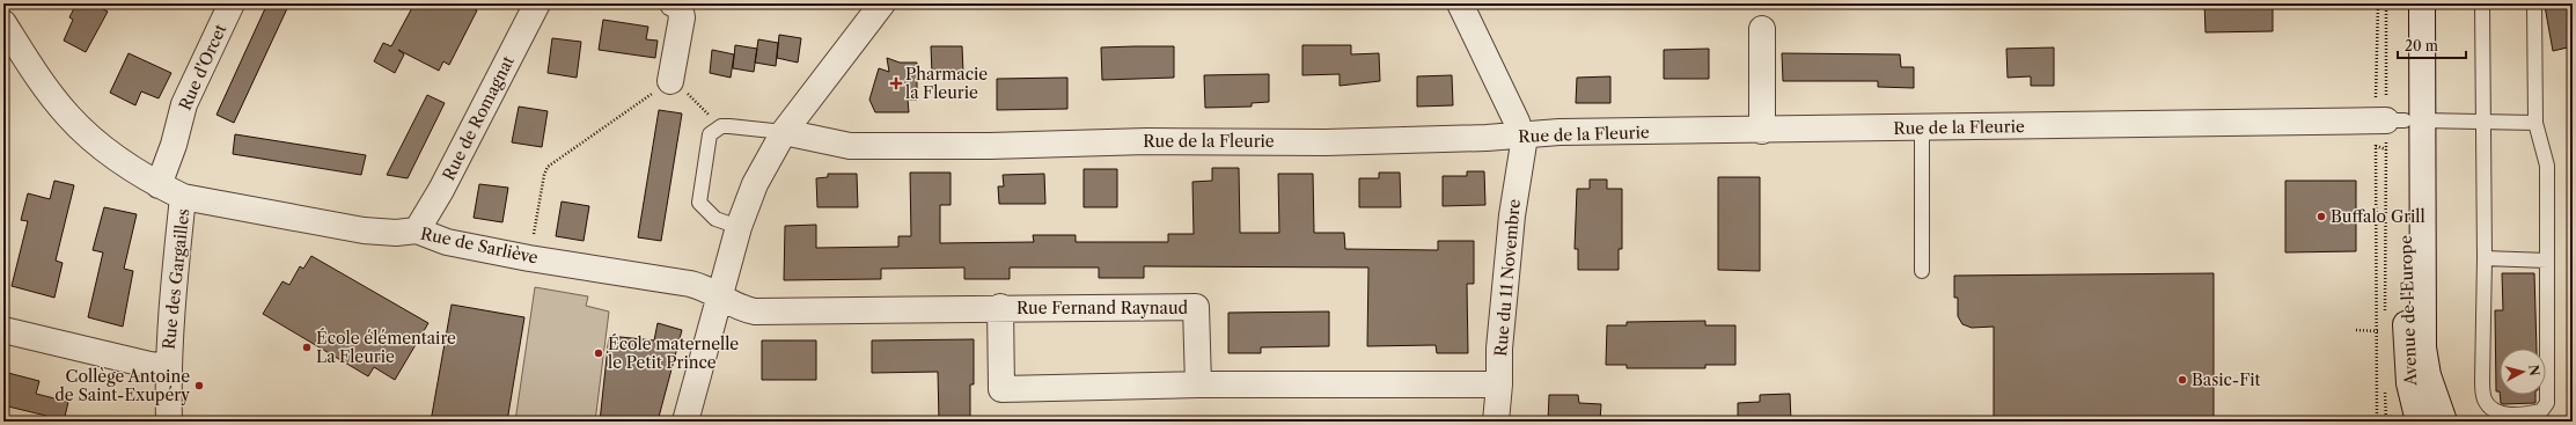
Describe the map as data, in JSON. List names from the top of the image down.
{
  "streets": {
    "street": [
      "Rue d'Orcet",
      "Rue de Romagnat",
      "Rue de la Fleurie",
      "Rue de Sarliève",
      "Rue du 11 Novembre",
      "Rue des Gargailles",
      "Rue Fernand Raynaud",
      "Avenue de l'Europe"
    ]
  },
  "crossings": [
    ["Rue d'Orcet", "Rue des Gargailles"],
    ["Rue de Romagnat", "Rue de Sarliève"],
    ["Rue de la Fleurie", "Rue du 11 Novembre"],
    ["Rue de la Fleurie", "Avenue de l'Europe"],
    ["Rue de Sarliève", "Rue des Gargailles"],
    ["Rue de Sarliève", "Rue Fernand Raynaud"]
  ],
  "places": {
    "health": ["Pharmacie la Fleurie"],
    "other": [
      "Buffalo Grill",
      "École élémentaire La Fleurie",
      "École maternelle le Petit Prince",
      "Basic-Fit",
      "Collège Antoine de Saint-Exupéry"
    ]
  },
  "scale_bar": "20 m",
  "north": "right"
}
